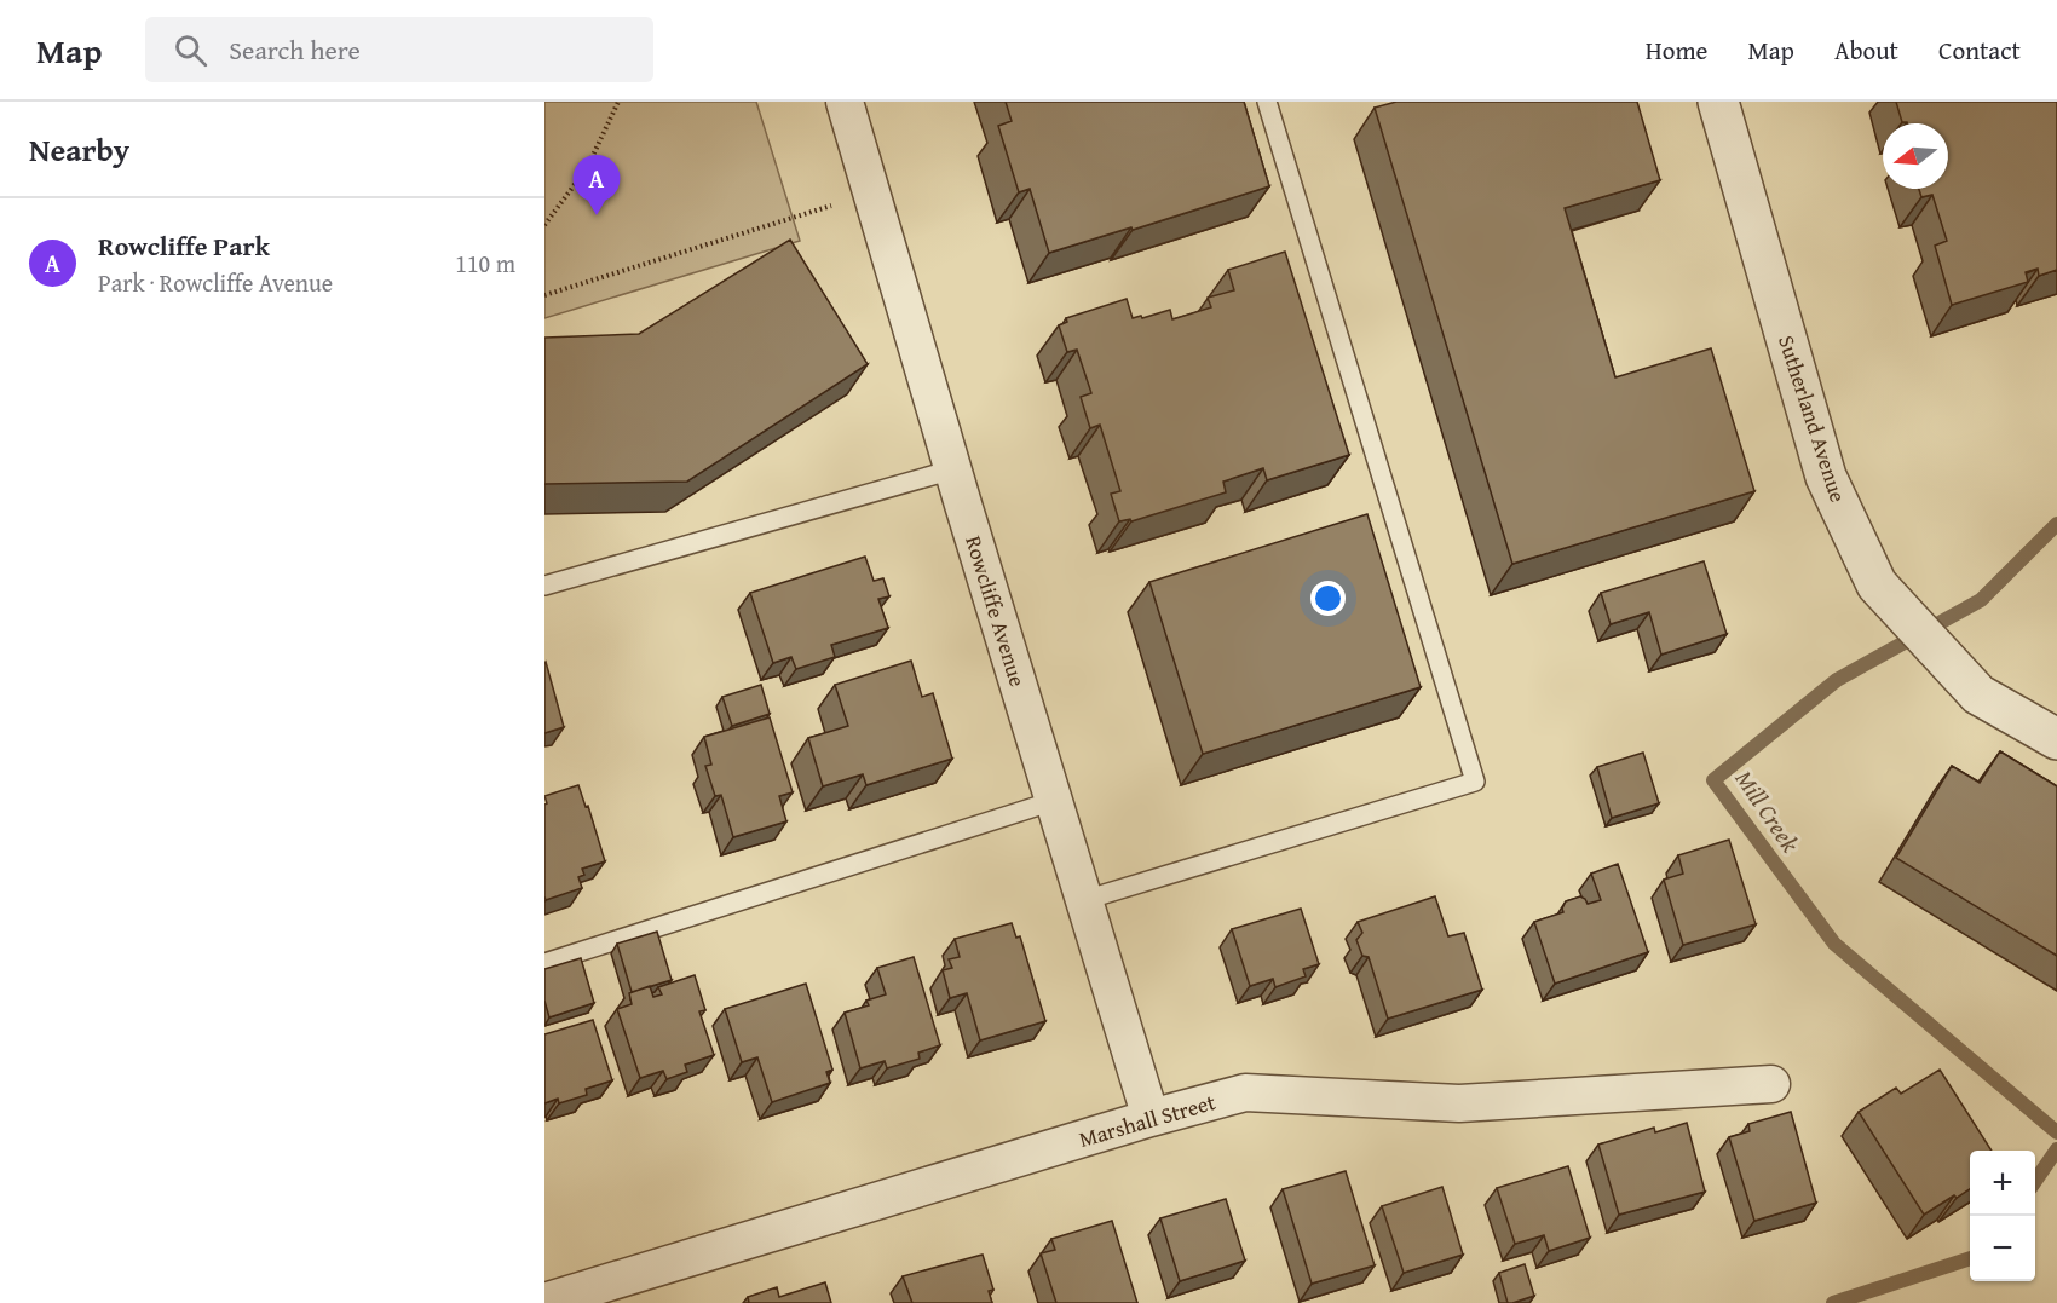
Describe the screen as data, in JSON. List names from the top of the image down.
{
  "streets": {
    "street": ["Sutherland Avenue", "Rowcliffe Avenue", "Marshall Street"]
  },
  "crossings": [
    ["Rowcliffe Avenue", "Marshall Street"]
  ],
  "water": ["Mill Creek"],
  "north": "left",
  "page": {
    "header": "Map",
    "search": "Search here",
    "nav": [
      "Home",
      "Map",
      "About",
      "Contact"
    ],
    "heading": "Nearby",
    "pins": "A",
    "list": [
      {
        "mark": "A",
        "name": "Rowcliffe Park",
        "note": "Park · Rowcliffe Avenue",
        "value": "110 m"
      }
    ],
    "map_buttons": ["+", "−"]
  }
}
